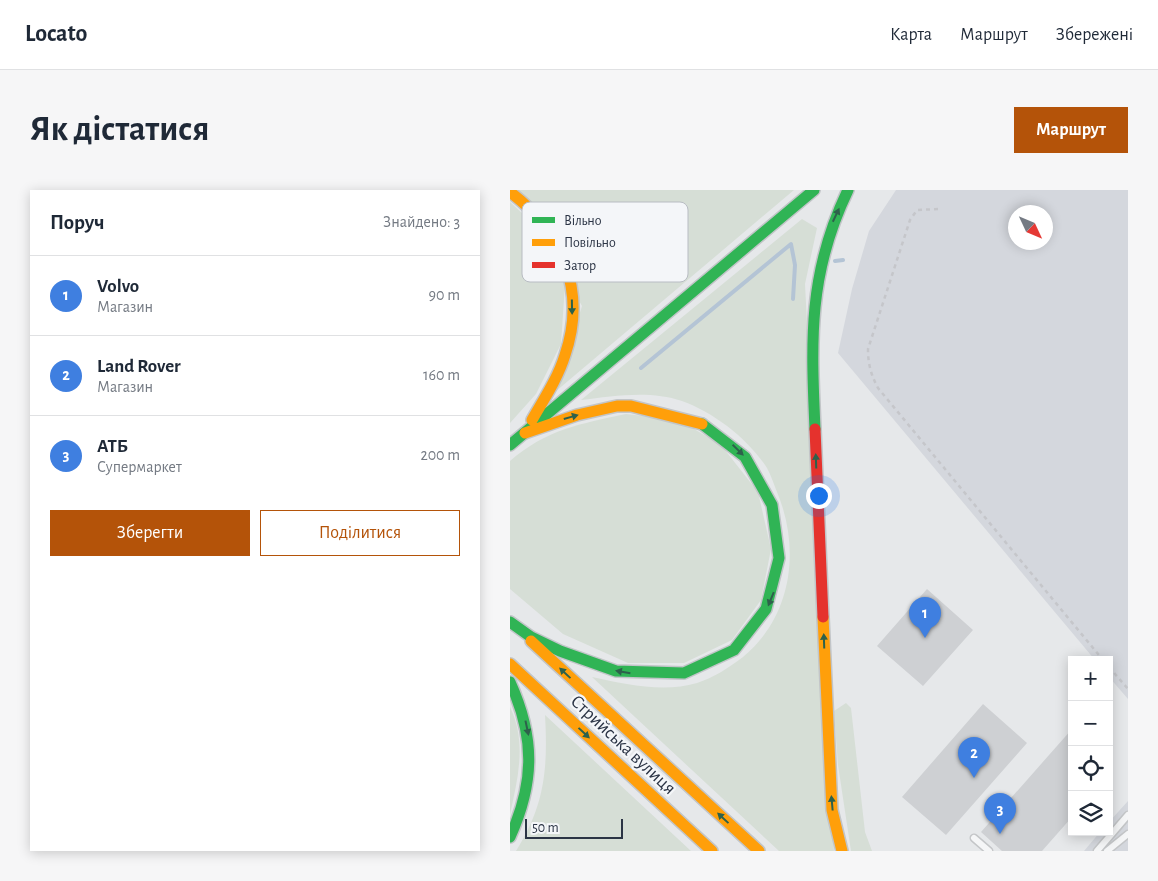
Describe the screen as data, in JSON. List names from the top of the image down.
{
  "streets": {
    "main road": ["Стрийська вулиця"]
  },
  "legend": ["Вільно", "Повільно", "Затор"],
  "scale_bar": "50 m",
  "north": "bottom right",
  "page": {
    "header": "Locato",
    "nav": ["Карта", "Маршрут", "Збережені"],
    "buttons": [
      "Маршрут",
      ["Зберегти", "Поділитися"]
    ],
    "title": "Як дістатися",
    "heading": ["Поруч", "Знайдено: 3"],
    "list": [
      {
        "mark": "1",
        "name": "Volvo",
        "note": "Магазин",
        "value": "90 m"
      },
      {
        "mark": "2",
        "name": "Land Rover",
        "note": "Магазин",
        "value": "160 m"
      },
      {
        "mark": "3",
        "name": "АТБ",
        "note": "Супермаркет",
        "value": "200 m"
      }
    ],
    "pins": ["1", "2", "3"],
    "map_buttons": ["+", "−"],
    "scale": "50 m"
  }
}
